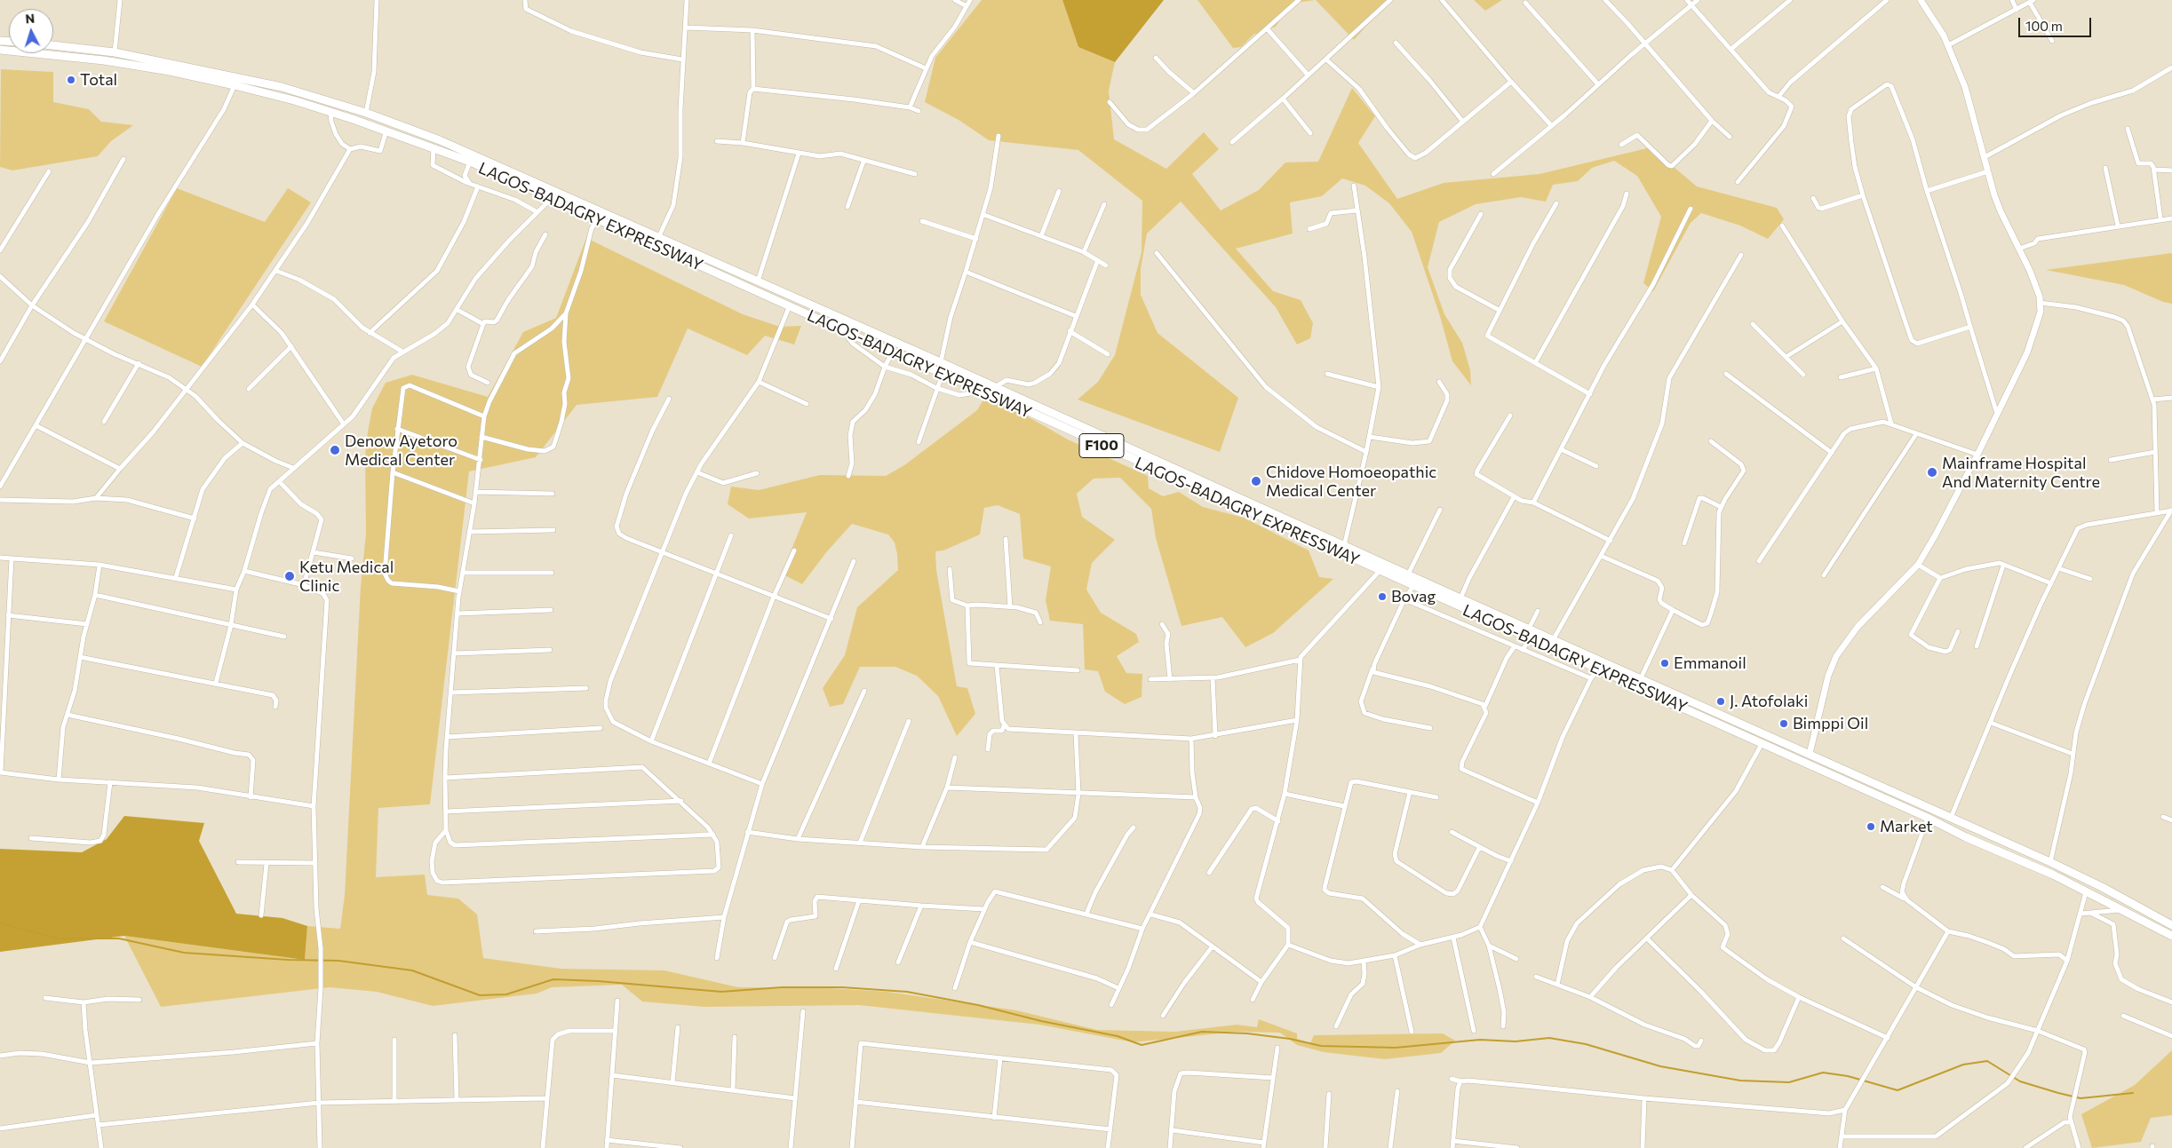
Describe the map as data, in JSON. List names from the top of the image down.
{
  "streets": {
    "highway": ["LAGOS-BADAGRY EXPRESSWAY", "F100"]
  },
  "places": [
    "Total",
    "Denow Ayetoro Medical Center",
    "Mainframe Hospital And Maternity Centre",
    "Chidove Homoeopathic Medical Center",
    "Ketu Medical Clinic",
    "Bovag",
    "Emmanoil",
    "J. Atofolaki",
    "Bimppi Oil",
    "Market"
  ],
  "scale_bar": "100 m",
  "north": "top"
}
